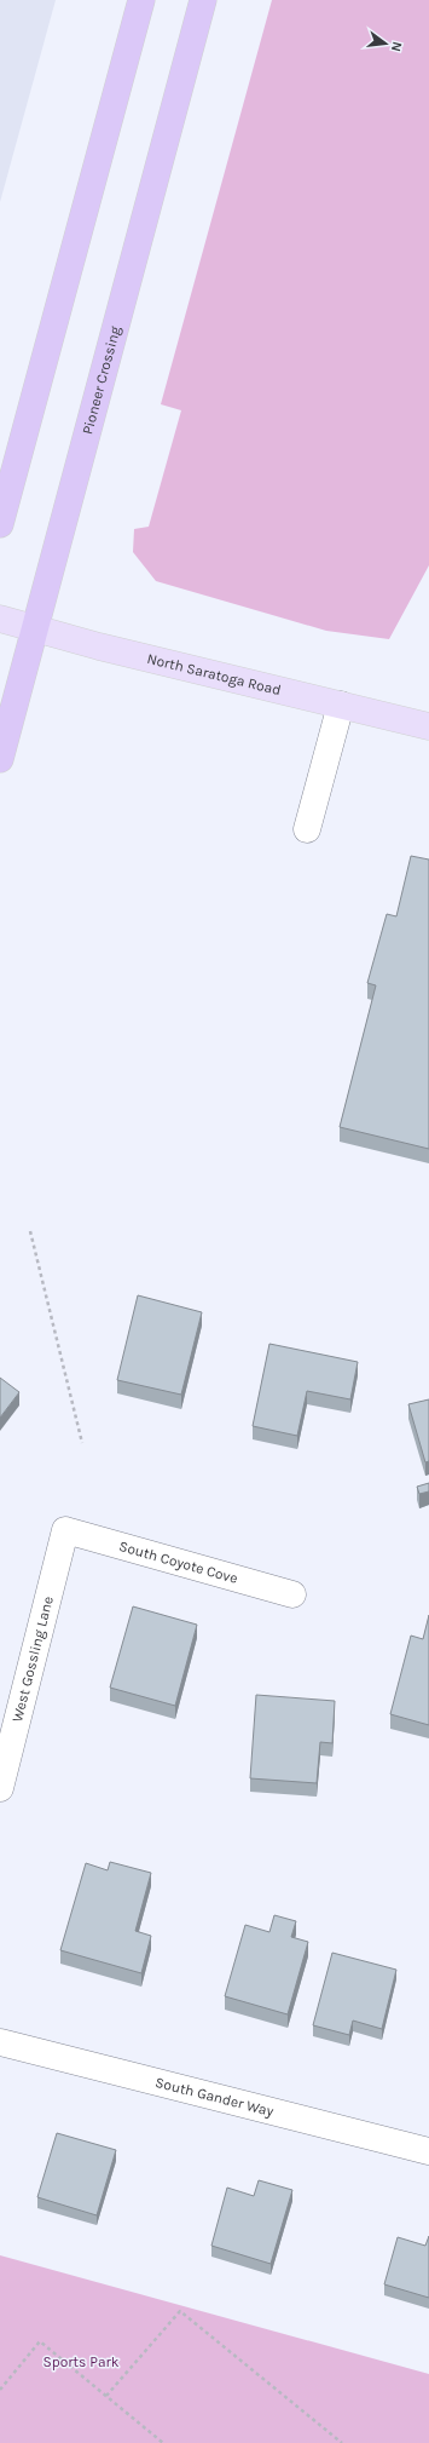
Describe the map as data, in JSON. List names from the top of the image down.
{
  "streets": {
    "highway": ["Pioneer Crossing"],
    "main road": ["North Saratoga Road"],
    "street": ["South Coyote Cove", "West Gossling Lane", "South Gander Way"]
  },
  "crossings": [
    ["Pioneer Crossing", "North Saratoga Road"],
    ["South Coyote Cove", "West Gossling Lane"]
  ],
  "parks": ["Sports Park"],
  "north": "right"
}
